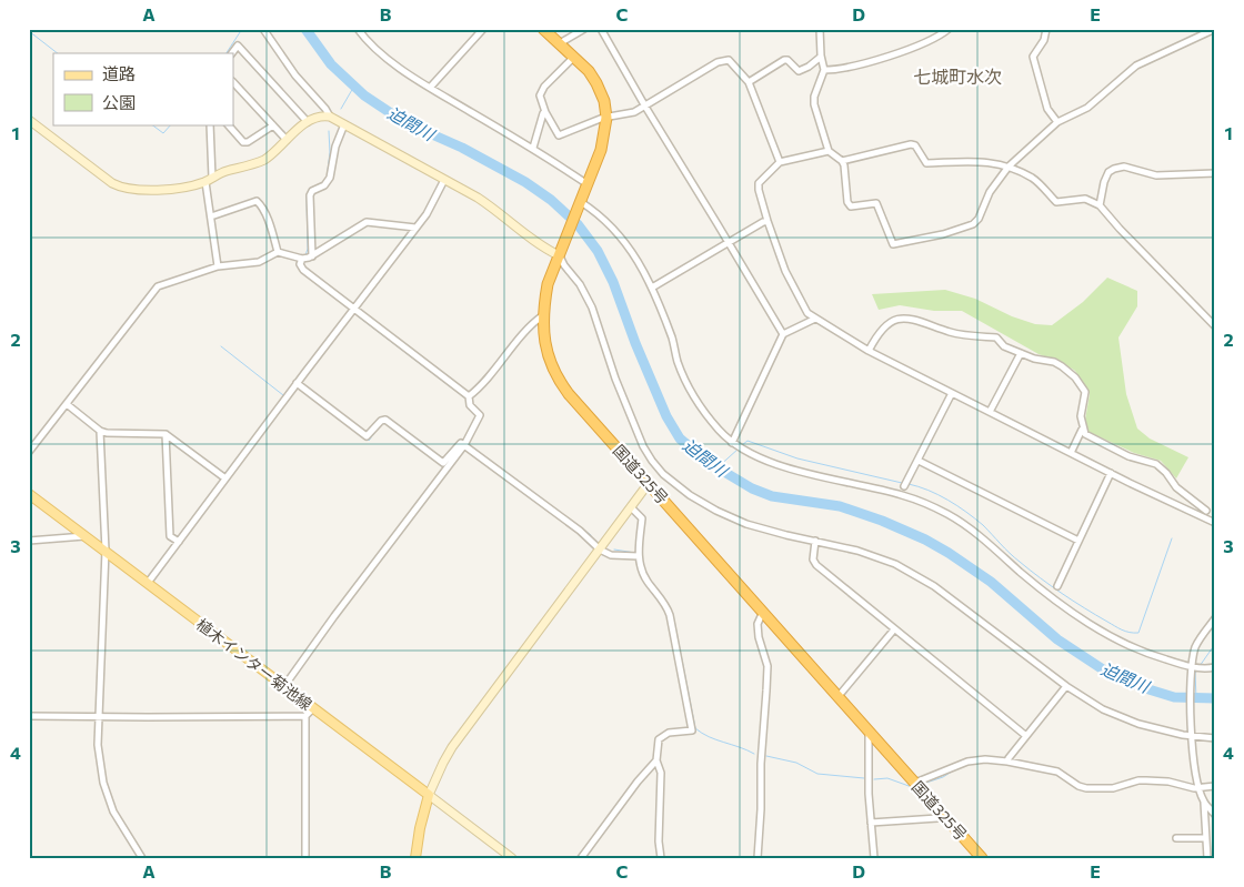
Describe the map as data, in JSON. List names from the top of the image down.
{
  "streets": {
    "highway": ["国道325号"],
    "main road": ["植木インター菊池線"]
  },
  "districts": ["七城町水次"],
  "water": ["迫間川"],
  "legend": ["道路", "公園"],
  "grid": {
    "columns": [
      "A",
      "B",
      "C",
      "D",
      "E"
    ],
    "rows": [
      "1",
      "2",
      "3",
      "4"
    ]
  }
}
